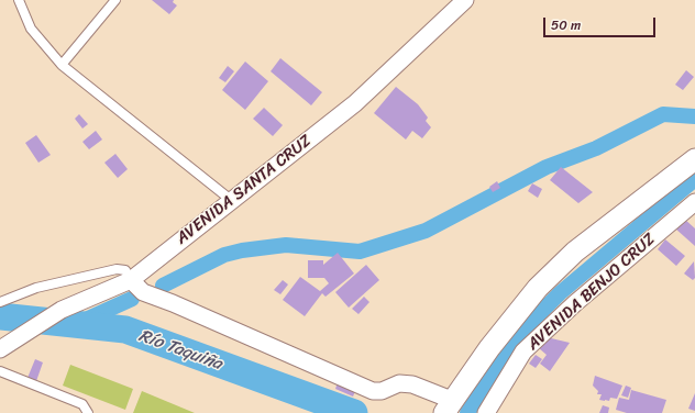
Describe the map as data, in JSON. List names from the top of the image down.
{
  "streets": {
    "street": ["AVENIDA SANTA CRUZ", "AVENIDA BENJO CRUZ"]
  },
  "water": ["Río Taquiña"],
  "scale_bar": "50 m"
}
